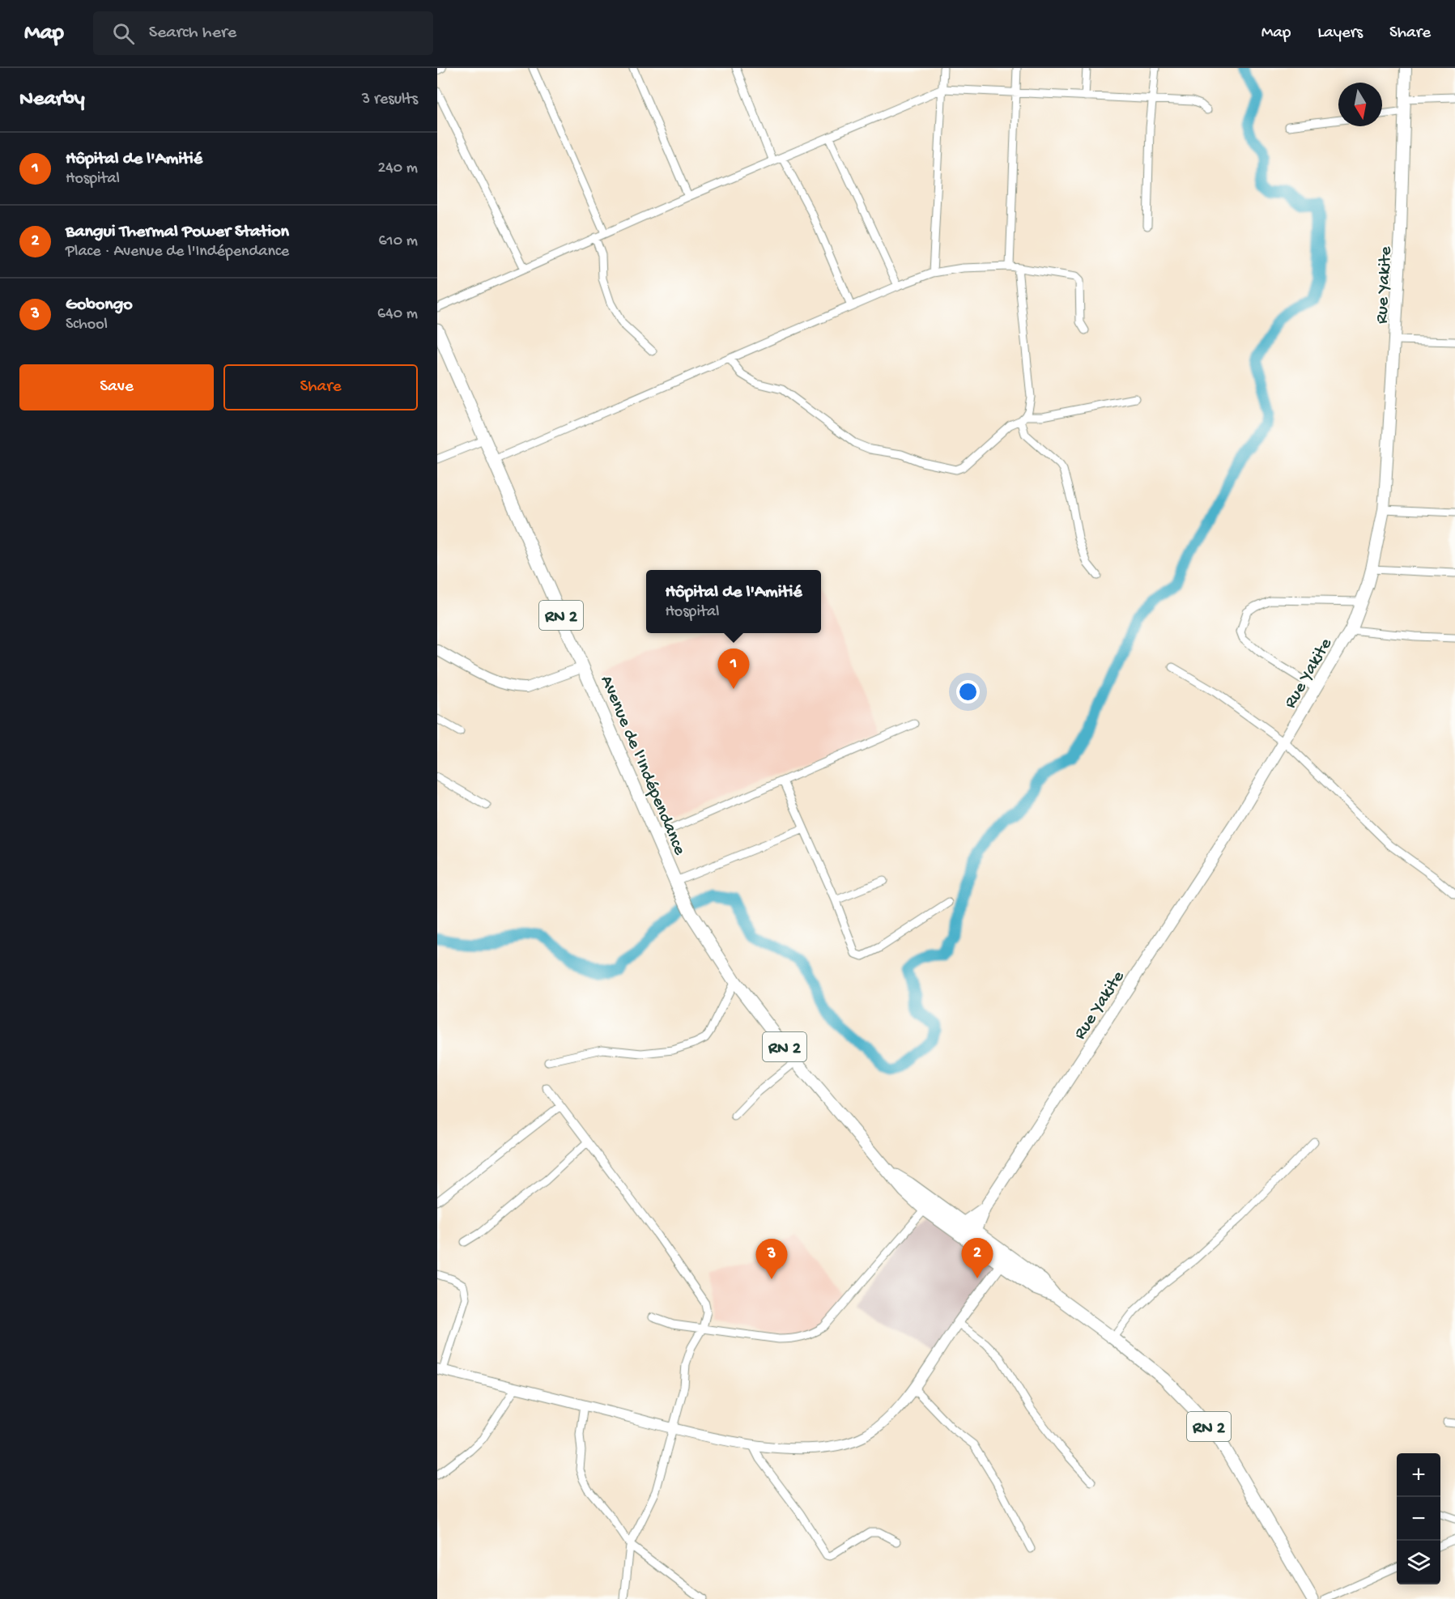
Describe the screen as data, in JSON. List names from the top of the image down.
{
  "streets": {
    "main road": ["Rue Yakite", "RN 2", "Avenue de l'Indépendance"]
  },
  "crossings": [
    ["Rue Yakite", "Avenue de l'Indépendance"]
  ],
  "north": "bottom",
  "page": {
    "header": "Map",
    "search": "Search here",
    "nav": ["Map", "Layers", "Share"],
    "heading": ["Nearby", "3 results"],
    "list": [
      {
        "mark": "1",
        "name": "Hôpital de l'Amitié",
        "note": "Hospital",
        "value": "240 m"
      },
      {
        "mark": "2",
        "name": "Bangui Thermal Power Station",
        "note": "Place · Avenue de l'Indépendance",
        "value": "610 m"
      },
      {
        "mark": "3",
        "name": "Gobongo",
        "note": "School",
        "value": "640 m"
      }
    ],
    "buttons": ["Save", "Share"],
    "popup": ["Hôpital de l'Amitié", "Hospital"],
    "pins": ["1", "2", "3"],
    "map_buttons": ["+", "−"]
  }
}
